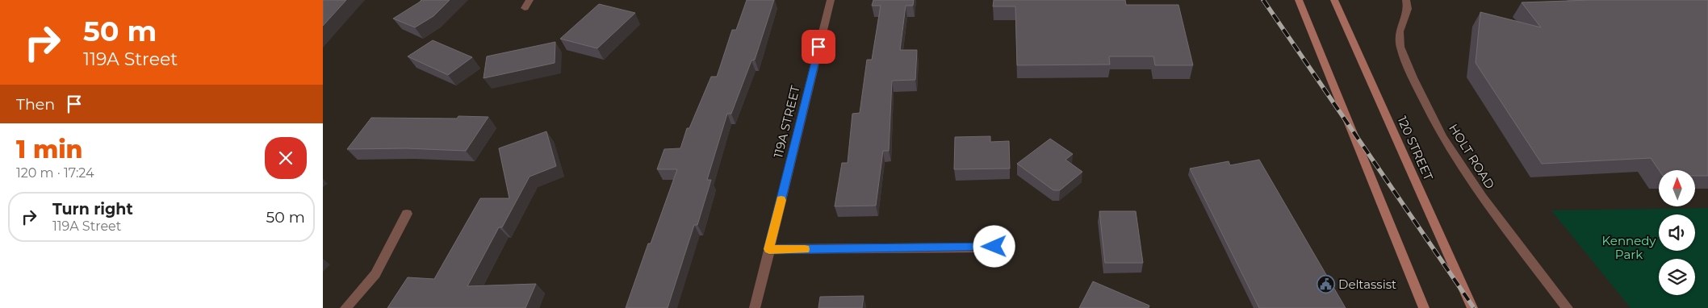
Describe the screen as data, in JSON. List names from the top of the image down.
{
  "streets": {
    "main road": ["120 STREET"],
    "street": ["119A STREET", "HOLT ROAD"]
  },
  "parks": ["Kennedy Park"],
  "places": {
    "public building": ["Deltassist"]
  },
  "north": "top",
  "page": {
    "turn": ["50 m", "119A Street"],
    "then": "Then",
    "heading": ["1 min", "120 m · 17:24"],
    "list": [
      {
        "name": "Turn right",
        "note": "119A Street",
        "value": "50 m"
      }
    ]
  }
}
